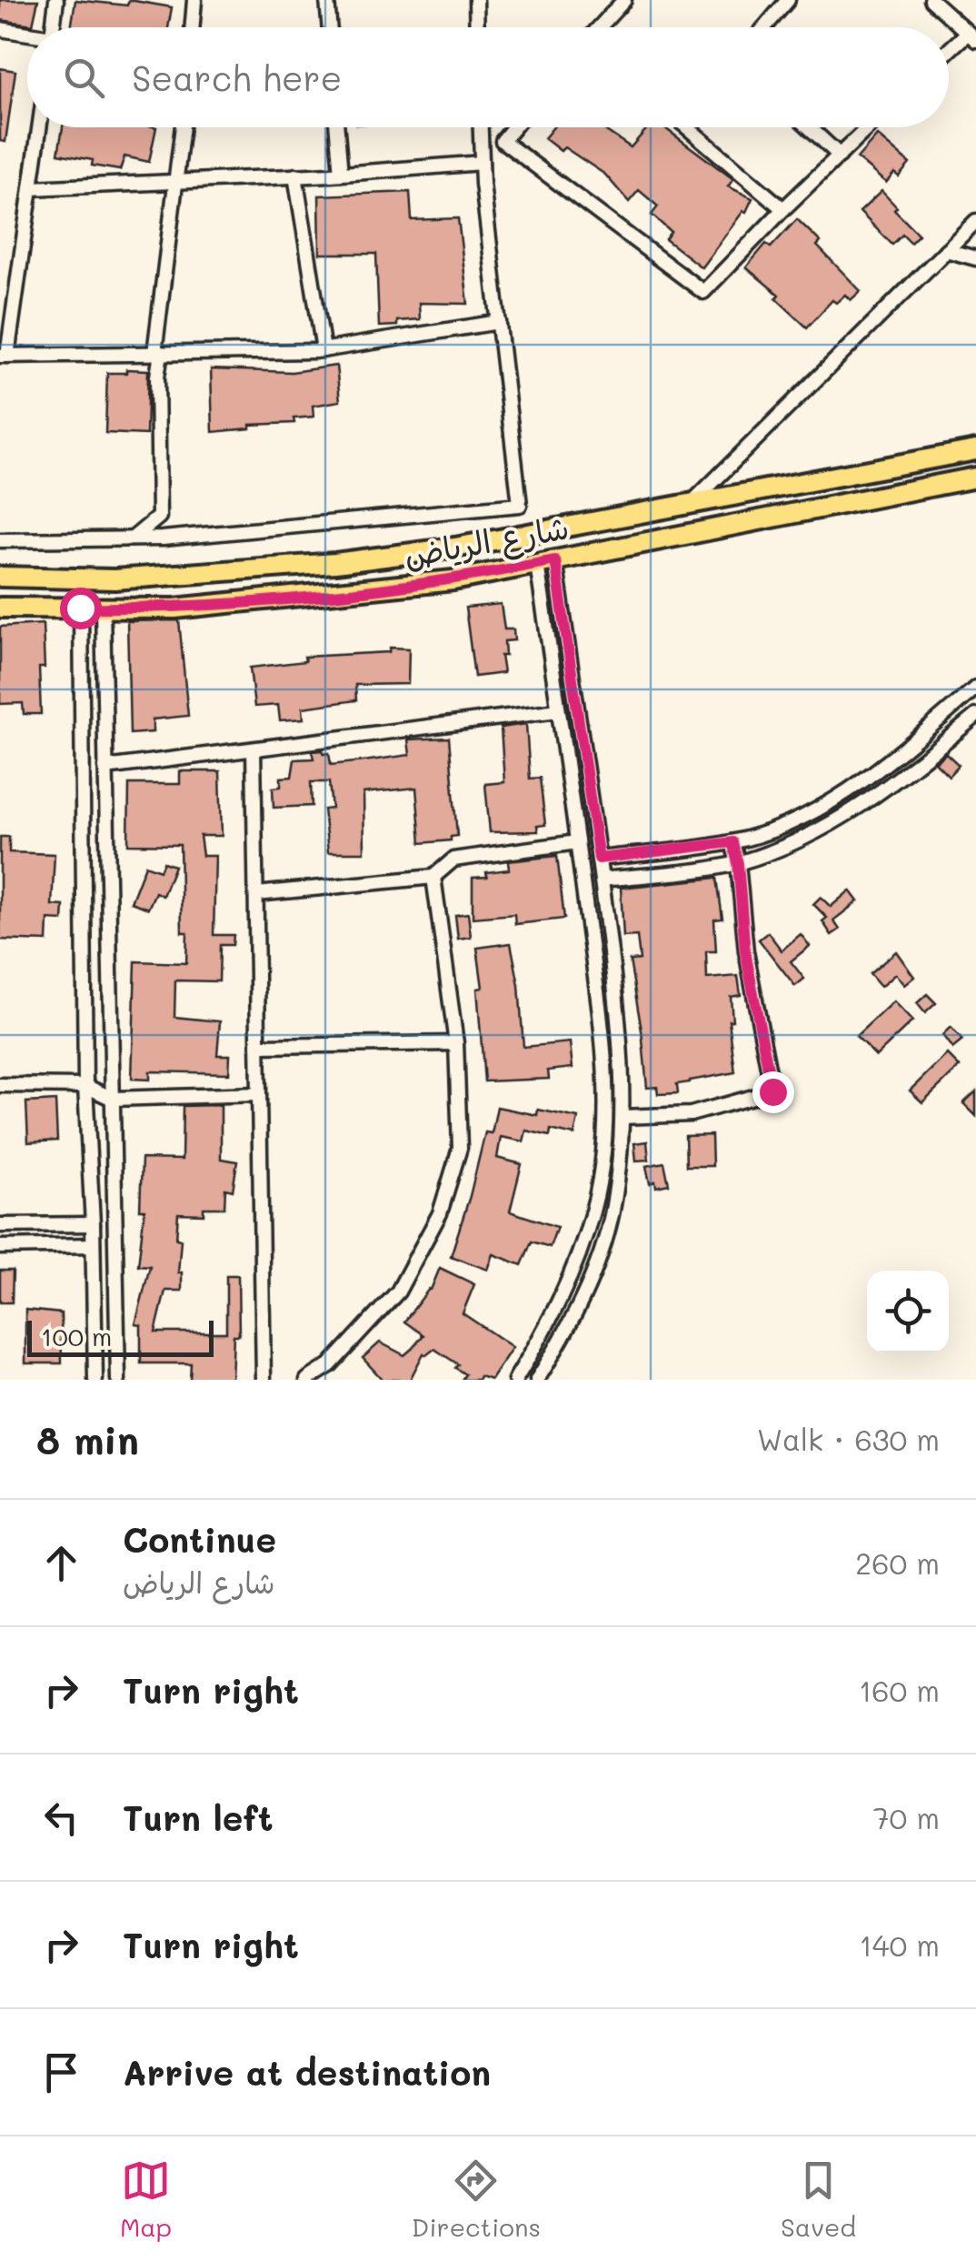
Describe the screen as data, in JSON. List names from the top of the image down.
{
  "streets": {
    "main road": ["شارع الرياض"]
  },
  "scale_bar": "100 m",
  "page": {
    "search": "Search here",
    "scale": "100 m",
    "heading": ["8 min", "Walk · 630 m"],
    "list": [
      ["Continue", "شارع الرياض", "260 m"],
      ["Turn right", "160 m"],
      ["Turn left", "70 m"],
      ["Turn right", "140 m"],
      "Arrive at destination"
    ],
    "nav": ["Map", "Directions", "Saved"]
  }
}
